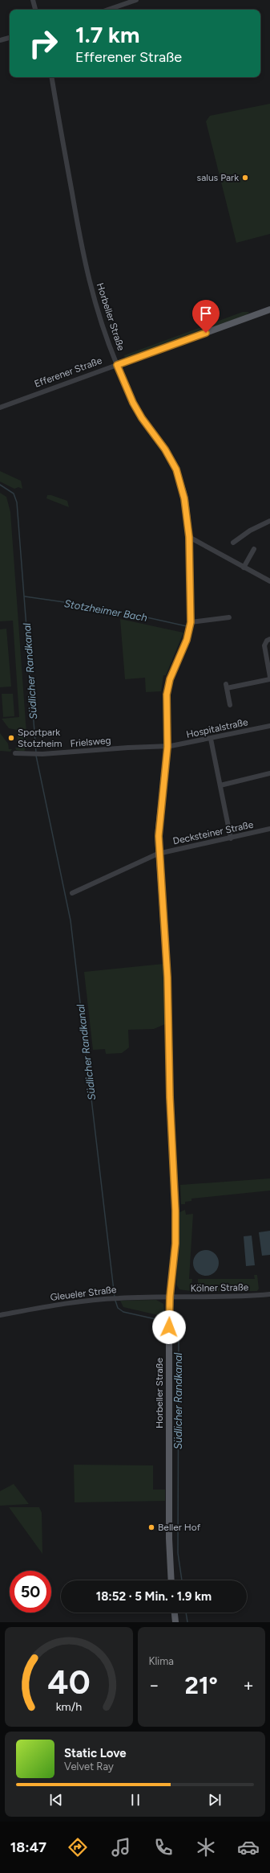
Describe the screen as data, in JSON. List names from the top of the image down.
{
  "streets": {
    "main road": ["Horbeller Straße", "Efferener Straße"],
    "street": [
      "Hospitalstraße",
      "Frielsweg",
      "Decksteiner Straße",
      "Kölner Straße",
      "Gleueler Straße"
    ]
  },
  "crossings": [
    ["Horbeller Straße", "Efferener Straße"],
    ["Horbeller Straße", "Hospitalstraße"],
    ["Horbeller Straße", "Frielsweg"],
    ["Horbeller Straße", "Decksteiner Straße"],
    ["Horbeller Straße", "Kölner Straße"],
    ["Horbeller Straße", "Gleueler Straße"],
    ["Hospitalstraße", "Frielsweg"],
    ["Kölner Straße", "Gleueler Straße"]
  ],
  "water": ["Stotzheimer Bach", "Südlicher Randkanal"],
  "places": ["salus Park", "Sportpark Stotzheim", "Beller Hof"],
  "page": {
    "turn": ["1.7 km", "Efferener Straße"],
    "limit": "50",
    "trip": "18:52 · 5 Min. · 1.9 km",
    "tile": "Klima",
    "heat": ["−", "21°", "+"],
    "song": ["Static Love", "Velvet Ray"],
    "tabs": "18:47",
    "gauge": ["40", "km/h"]
  }
}
